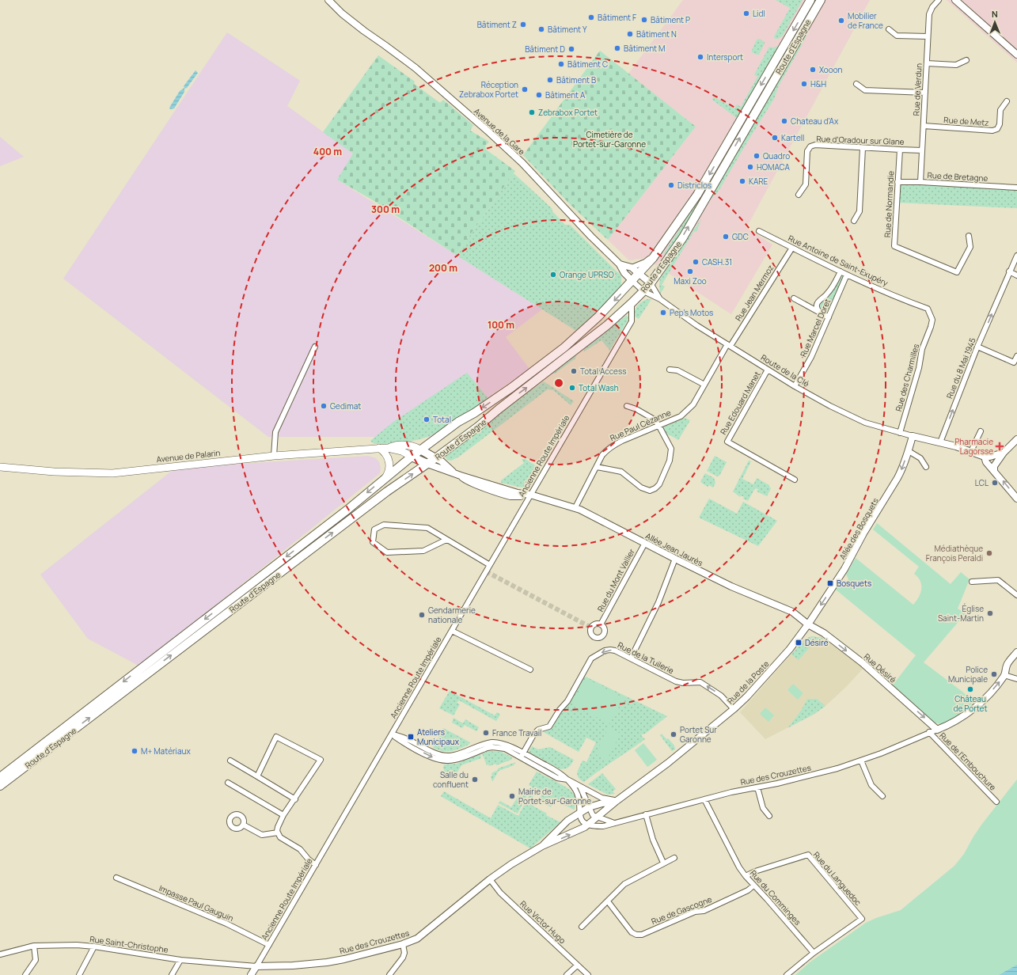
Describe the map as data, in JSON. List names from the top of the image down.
{
  "streets": {
    "main road": ["Route d'Espagne", "Avenue de Palarin"],
    "street": [
      "Rue de Verdun",
      "Rue de Metz",
      "Avenue de la Gare",
      "Rue d'Oradour sur Glane",
      "Rue de Bretagne",
      "Rue de Normandie",
      "Rue Antoine de Saint-Exupéry",
      "Rue Jean Mermoz",
      "Rue Marcel Doret",
      "Rue du 8 Mai 1945",
      "Route de la Clé",
      "Rue des Charmilles",
      "Rue Edouard Manet",
      "Rue Paul Cézanne",
      "Ancienne Route Impériale",
      "Allée des Bosquets",
      "Allée Jean Jaurès",
      "Rue du Mont Vallier",
      "Rue de la Tuilerie",
      "Rue Désiré",
      "Rue de la Poste",
      "Rue de l'Embouchure",
      "Rue des Crouzettes",
      "Rue du Languedoc",
      "Rue du Comminges",
      "Impasse Paul Gauguin",
      "Rue de Gascogne",
      "Rue Victor Hugo",
      "Rue Saint-Christophe"
    ]
  },
  "crossings": [
    ["Route d'Espagne", "Avenue de la Gare"],
    ["Route d'Espagne", "Route de la Clé"],
    ["Route d'Espagne", "Avenue de Palarin"],
    ["Route d'Espagne", "Ancienne Route Impériale"],
    ["Route d'Espagne", "Allée Jean Jaurès"],
    ["Rue de Verdun", "Rue de Metz"],
    ["Rue de Verdun", "Rue d'Oradour sur Glane"],
    ["Rue de Verdun", "Rue de Bretagne"],
    ["Avenue de la Gare", "Route de la Clé"],
    ["Rue d'Oradour sur Glane", "Rue de Normandie"],
    ["Rue de Bretagne", "Rue de Normandie"],
    ["Rue Antoine de Saint-Exupéry", "Rue Jean Mermoz"],
    ["Rue Antoine de Saint-Exupéry", "Rue Marcel Doret"],
    ["Rue Antoine de Saint-Exupéry", "Rue des Charmilles"],
    ["Rue Jean Mermoz", "Route de la Clé"],
    ["Rue Jean Mermoz", "Rue Paul Cézanne"],
    ["Rue Marcel Doret", "Route de la Clé"],
    ["Route de la Clé", "Rue des Charmilles"],
    ["Route de la Clé", "Rue Edouard Manet"],
    ["Route de la Clé", "Rue Paul Cézanne"],
    ["Route de la Clé", "Allée des Bosquets"],
    ["Rue Paul Cézanne", "Allée Jean Jaurès"],
    ["Ancienne Route Impériale", "Allée Jean Jaurès"],
    ["Ancienne Route Impériale", "Rue des Crouzettes"],
    ["Ancienne Route Impériale", "Impasse Paul Gauguin"],
    ["Ancienne Route Impériale", "Rue Saint-Christophe"],
    ["Allée des Bosquets", "Allée Jean Jaurès"],
    ["Allée des Bosquets", "Rue Désiré"],
    ["Allée des Bosquets", "Rue de la Poste"],
    ["Allée Jean Jaurès", "Rue du Mont Vallier"],
    ["Allée Jean Jaurès", "Rue Désiré"],
    ["Allée Jean Jaurès", "Rue de la Poste"],
    ["Rue de la Tuilerie", "Rue de la Poste"],
    ["Rue Désiré", "Rue de la Poste"],
    ["Rue Désiré", "Rue des Crouzettes"],
    ["Rue de la Poste", "Rue des Crouzettes"],
    ["Rue de l'Embouchure", "Rue des Crouzettes"],
    ["Rue des Crouzettes", "Rue du Comminges"],
    ["Rue des Crouzettes", "Rue Victor Hugo"],
    ["Rue des Crouzettes", "Rue Saint-Christophe"],
    ["Rue du Languedoc", "Rue du Comminges"],
    ["Rue du Comminges", "Rue de Gascogne"]
  ],
  "one_way": ["Rue du 8 Mai 1945", "Allée des Bosquets", "Rue Désiré"],
  "parks": ["Cimetière de Portet-sur-Garonne"],
  "places": {
    "other": [
      "Lidl",
      "Bâtiment F",
      "Bâtiment P",
      "Mobilier de France",
      "Bâtiment Z",
      "Bâtiment Y",
      "Bâtiment N",
      "Bâtiment M",
      "Bâtiment D",
      "Intersport",
      "Bâtiment C",
      "Xooon",
      "Bâtiment B",
      "H&H",
      "Réception Zebrabox Portet",
      "Bâtiment A",
      "Zebrabox Portet",
      "Chateau d'Ax",
      "Kartell",
      "Quadro",
      "HOMACA",
      "KARE",
      "Districlos",
      "GDC",
      "CASH.31",
      "Maxi Zoo",
      "Orange UPRSO",
      "Pep's Motos",
      "Total Access",
      "Total Wash",
      "Gedimat",
      "Total",
      "LCL",
      "Médiathèque François Peraldi",
      "Église Saint-Martin",
      "Gendarmerie nationale",
      "Police Municipale",
      "Château de Portet",
      "France Travail",
      "Portet Sur Garonne",
      "M+ Matériaux",
      "Salle du confluent",
      "Mairie de Portet-sur-Garonne"
    ],
    "health": ["Pharmacie Lagorsse"],
    "transit": ["Bosquets", "Désiré", "Ateliers Municipaux"]
  },
  "north": "top",
  "rings": [
    "400 m",
    "300 m",
    "200 m",
    "100 m"
  ]
}
